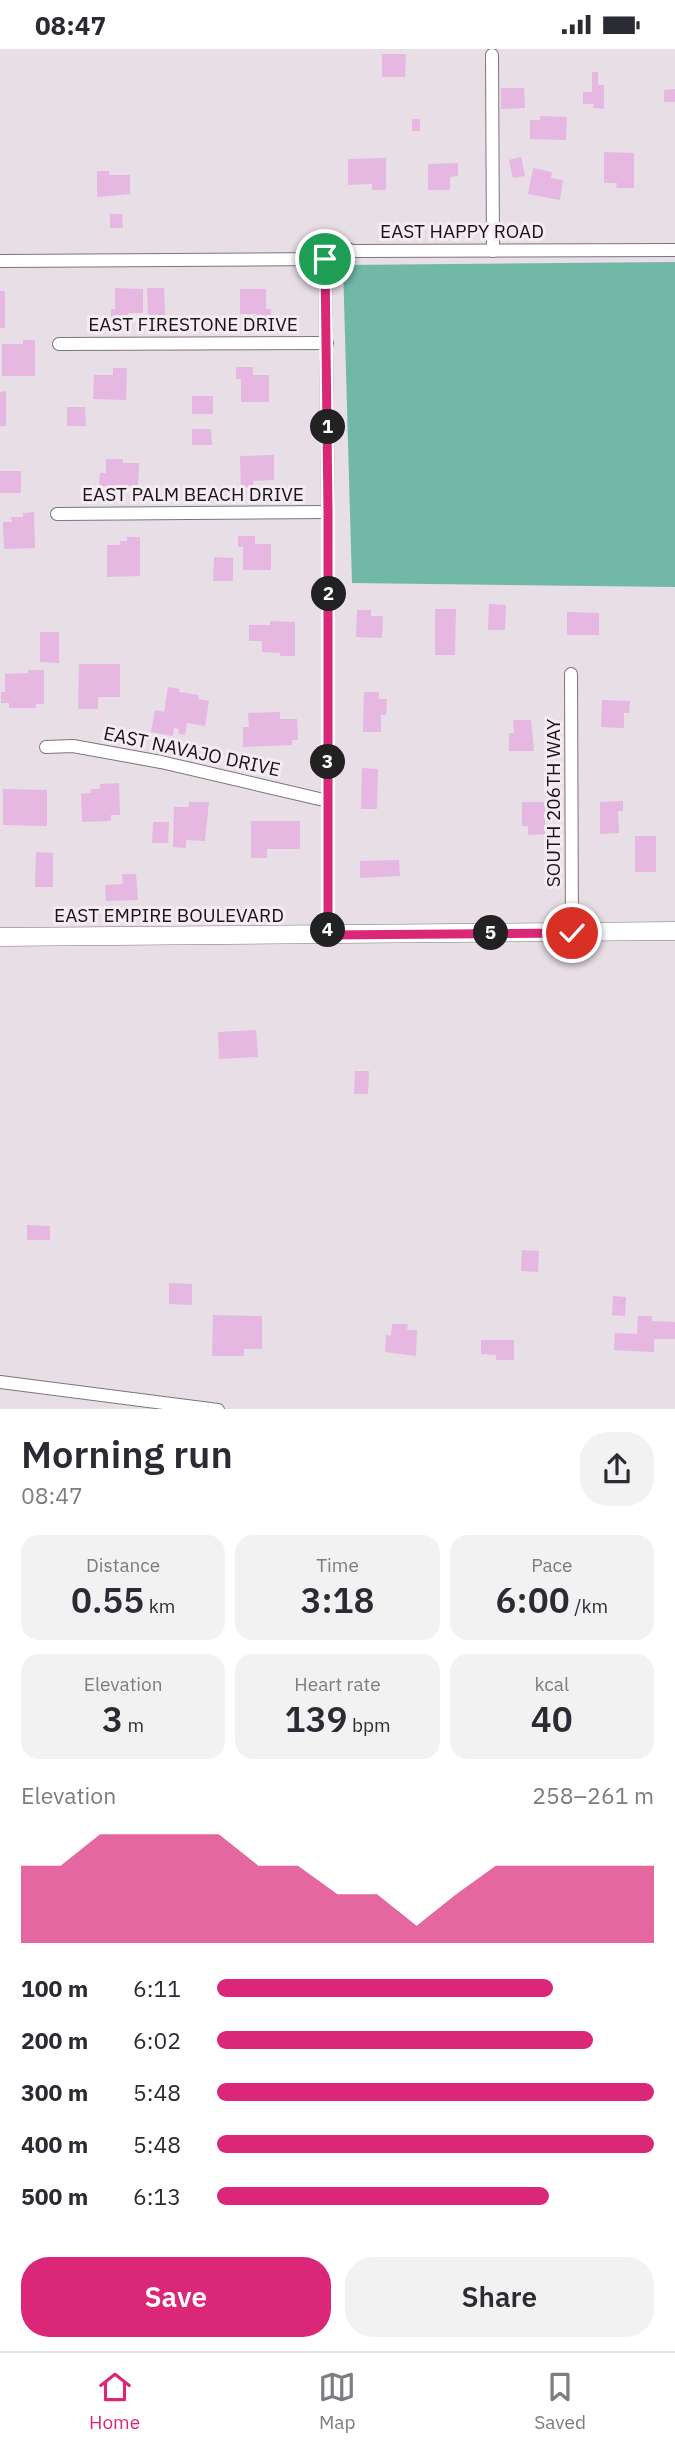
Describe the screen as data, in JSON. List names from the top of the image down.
{
  "streets": {
    "main road": ["EAST EMPIRE BOULEVARD"],
    "street": [
      "EAST HAPPY ROAD",
      "EAST FIRESTONE DRIVE",
      "EAST PALM BEACH DRIVE",
      "EAST NAVAJO DRIVE",
      "SOUTH 206TH WAY"
    ]
  },
  "crossings": [
    ["SOUTH 206TH WAY", "EAST EMPIRE BOULEVARD"]
  ],
  "page": {
    "status": "08:47",
    "pins": [
      "1",
      "2",
      "3",
      "4",
      "5"
    ],
    "heading": ["Morning run", "08:47"],
    "stats": [
      ["Distance", "0.55 km"],
      ["Time", "3:18"],
      ["Pace", "6:00 /km"],
      ["Elevation", "3 m"],
      ["Heart rate", "139 bpm"],
      ["kcal", "40"]
    ],
    "chart": ["Elevation", "258–261 m"],
    "list": [
      {
        "name": "100 m",
        "note": "6:11"
      },
      {
        "name": "200 m",
        "note": "6:02"
      },
      {
        "name": "300 m",
        "note": "5:48"
      },
      {
        "name": "400 m",
        "note": "5:48"
      },
      {
        "name": "500 m",
        "note": "6:13"
      }
    ],
    "buttons": ["Save", "Share"],
    "tabs": ["Home", "Map", "Saved"]
  }
}
